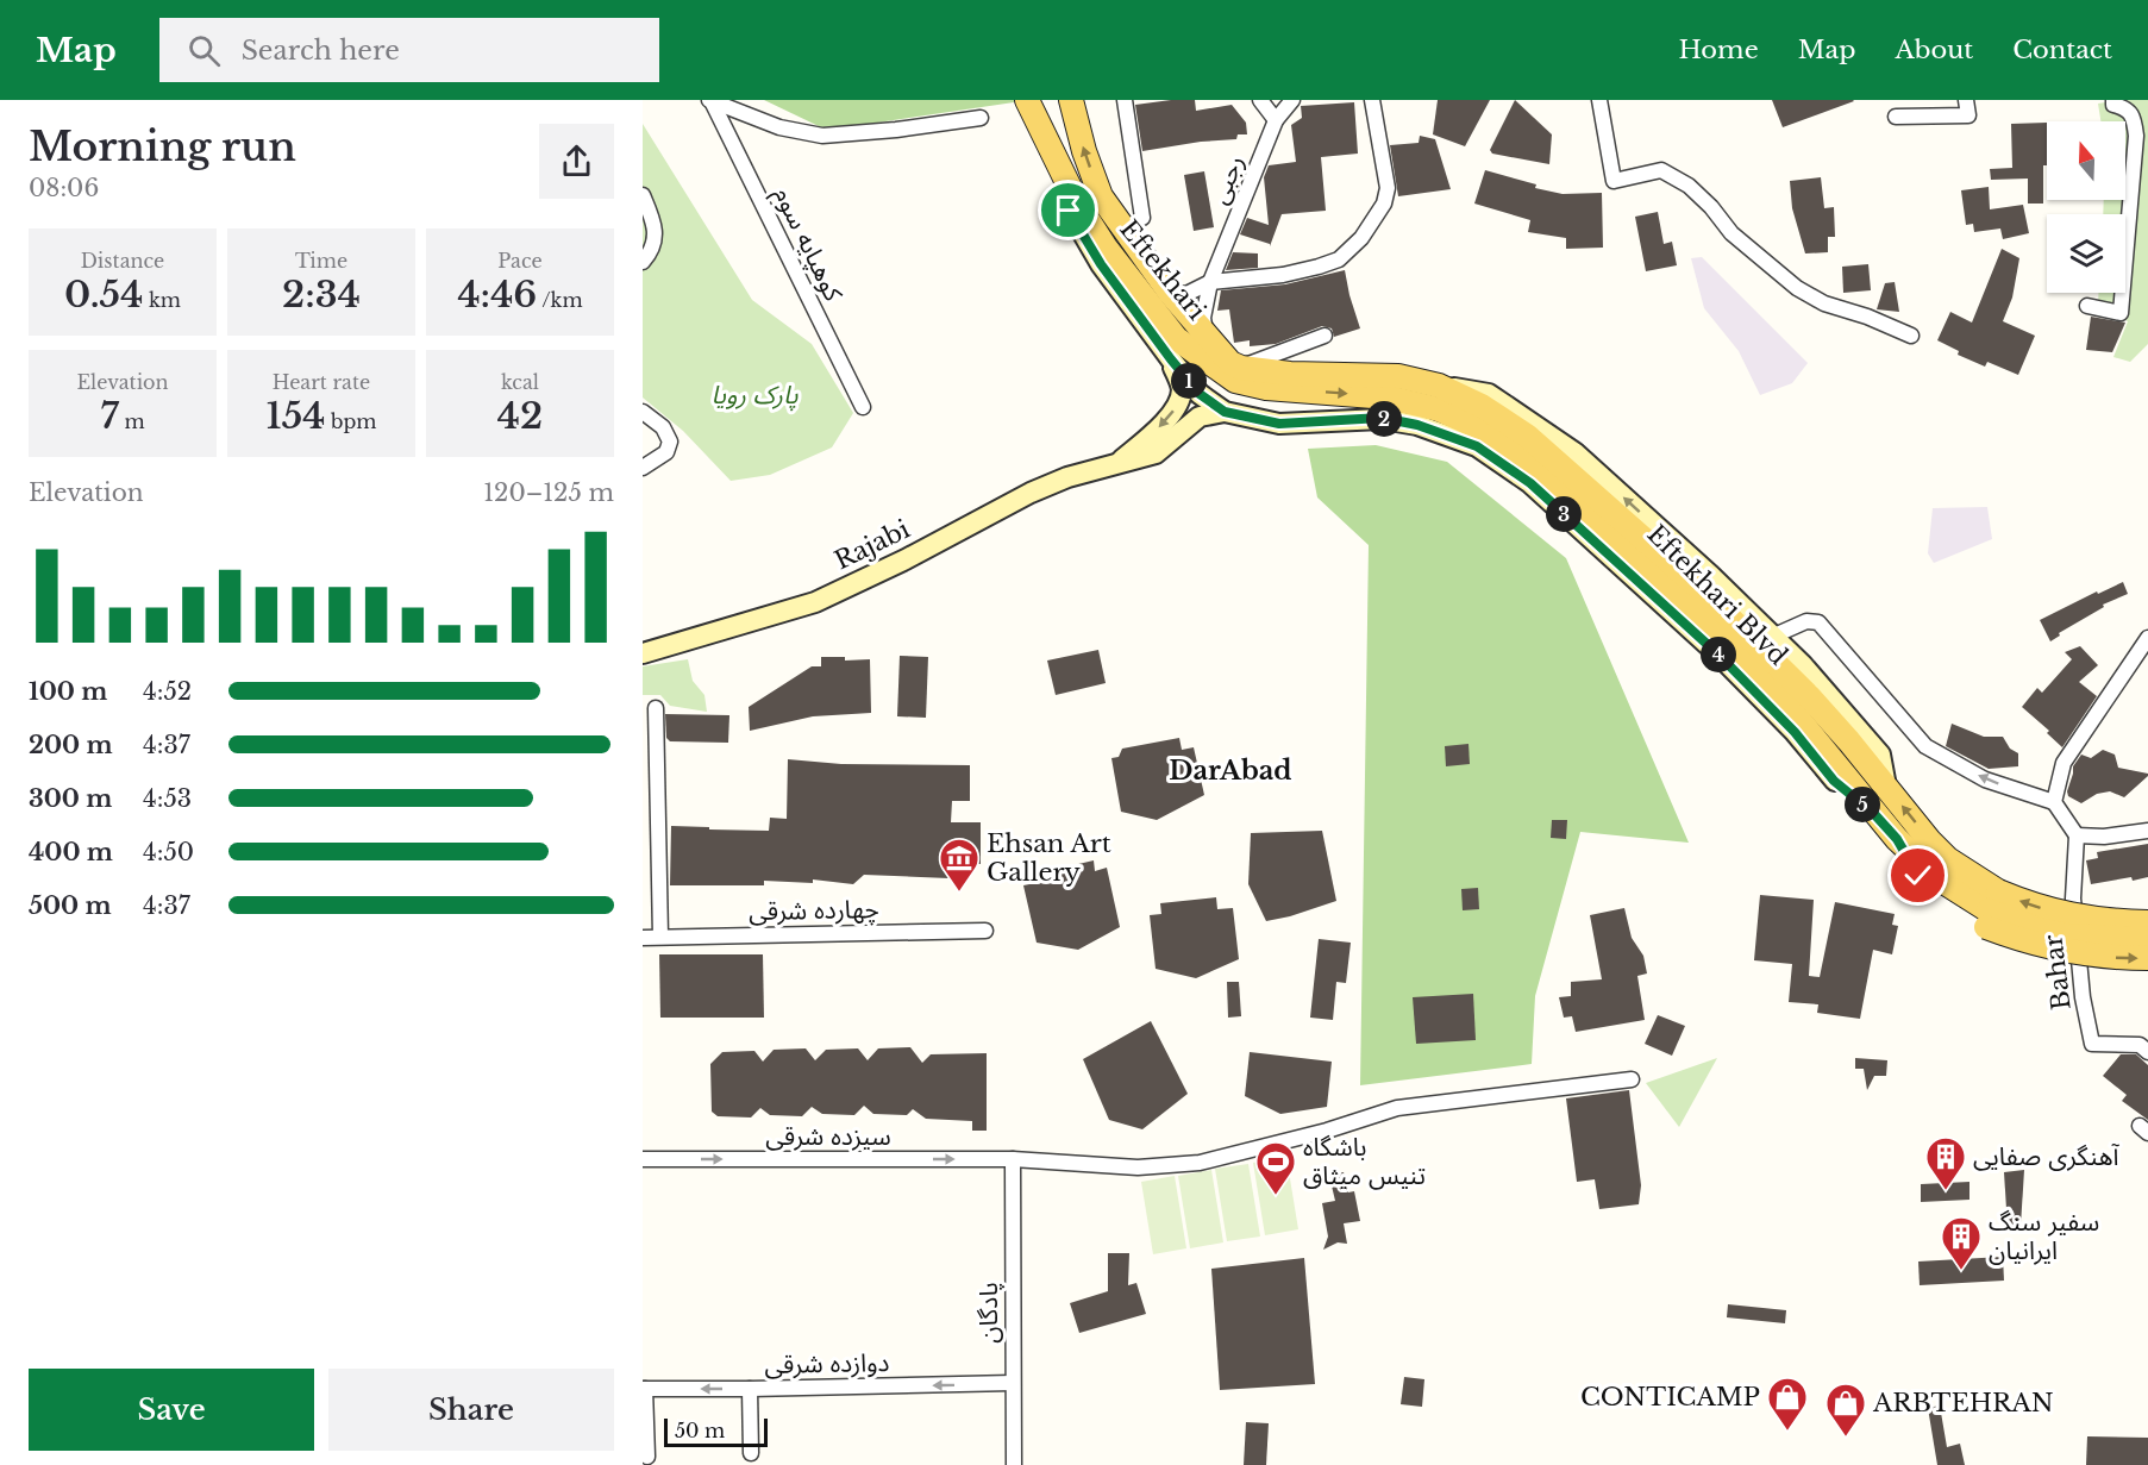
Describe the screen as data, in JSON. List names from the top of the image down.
{
  "streets": {
    "main road": ["Eftekhari", "Rajabi", "Eftekhari Blvd"],
    "street": [
      "رجبی",
      "کوهپایه سوم",
      "چهارده شرقی",
      "Bahar",
      "سیزده شرقی",
      "پادگان",
      "دوازده شرقی"
    ]
  },
  "crossings": [
    ["رجبی", "Eftekhari"],
    ["سیزده شرقی", "پادگان"],
    ["پادگان", "دوازده شرقی"]
  ],
  "one_way": ["سیزده شرقی", "دوازده شرقی"],
  "districts": ["DarAbad"],
  "parks": ["پارک رویا"],
  "places": {
    "museum": ["Ehsan Art Gallery"],
    "building": ["آهنگری صفایی", "سفیر سنگ ایرانیان"],
    "sports": ["باشگاه تنيس ميثاق"],
    "shop": ["CONTICAMP", "ARBTEHRAN"]
  },
  "scale_bar": "50 m",
  "north": "top",
  "page": {
    "header": "Map",
    "search": "Search here",
    "nav": [
      "Home",
      "Map",
      "About",
      "Contact"
    ],
    "heading": ["Morning run", "08:06"],
    "stats": [
      ["Distance", "0.54 km"],
      ["Time", "2:34"],
      ["Pace", "4:46 /km"],
      ["Elevation", "7 m"],
      ["Heart rate", "154 bpm"],
      ["kcal", "42"]
    ],
    "pins": [
      "1",
      "2",
      "3",
      "4",
      "5"
    ],
    "chart": ["Elevation", "120–125 m"],
    "list": [
      {
        "name": "100 m",
        "note": "4:52"
      },
      {
        "name": "200 m",
        "note": "4:37"
      },
      {
        "name": "300 m",
        "note": "4:53"
      },
      {
        "name": "400 m",
        "note": "4:50"
      },
      {
        "name": "500 m",
        "note": "4:37"
      }
    ],
    "buttons": ["Save", "Share"],
    "scale": "50 m"
  }
}
